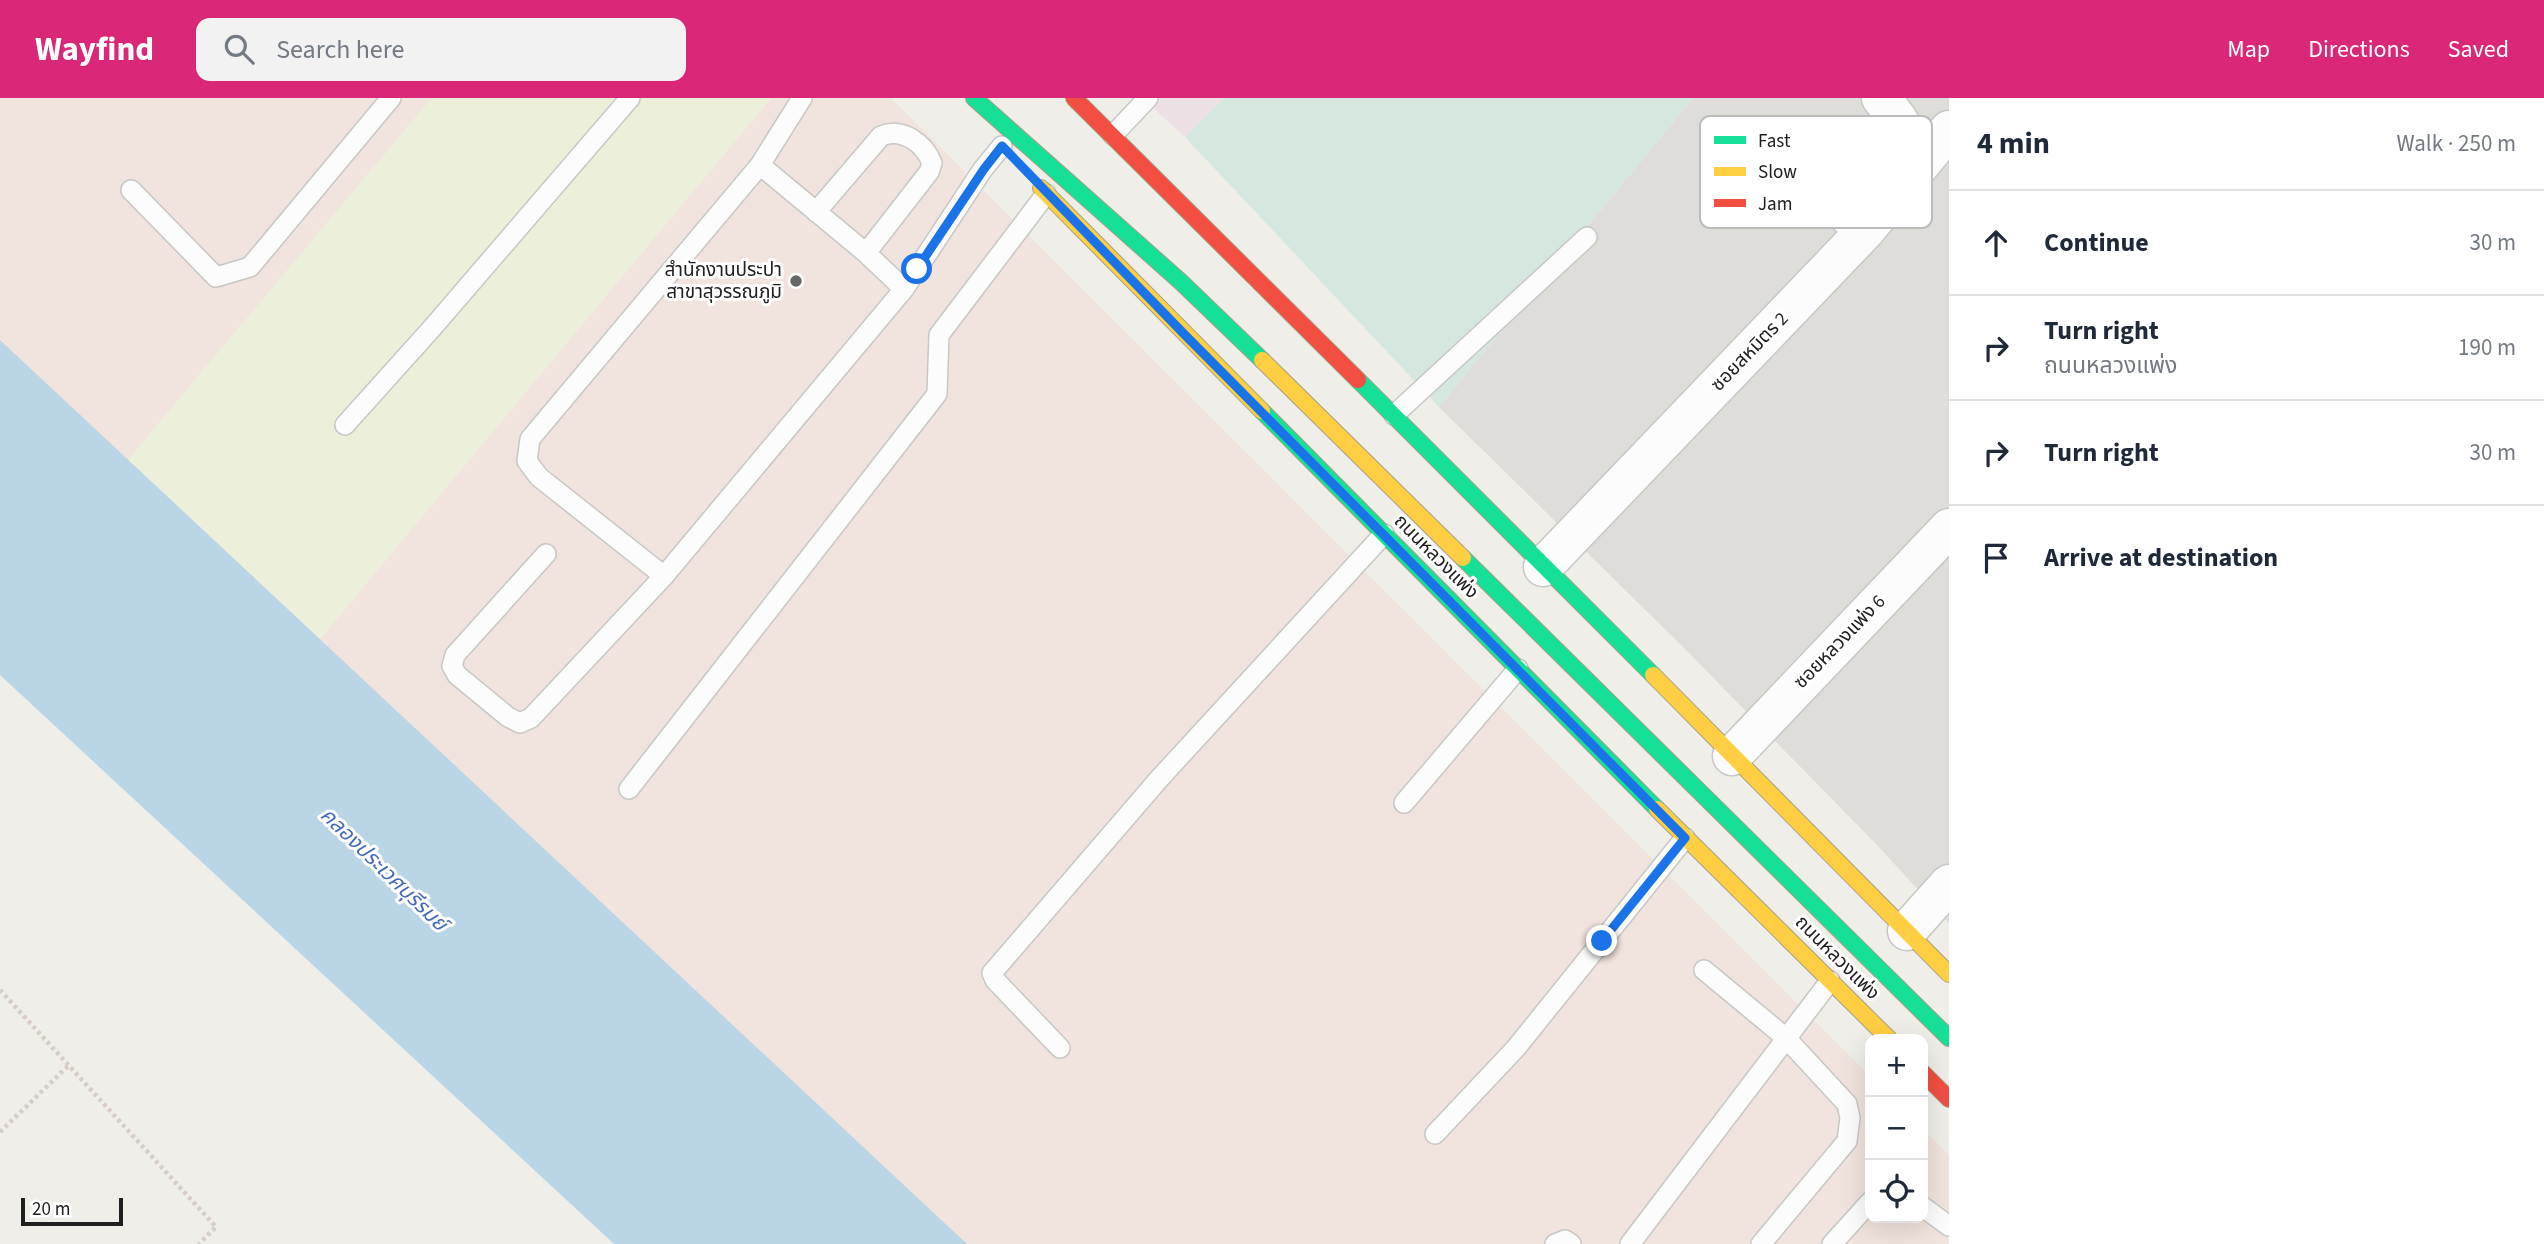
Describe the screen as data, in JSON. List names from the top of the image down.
{
  "streets": {
    "main road": ["ถนนหลวงแพ่ง"],
    "street": ["ซอยสหมิตร 2", "ซอยหลวงแพ่ง 6"]
  },
  "water": ["คลองประเวศบุรีรมย์"],
  "places": ["สำนักงานประปา สาขาสุวรรณภูมิ"],
  "legend": ["Fast", "Slow", "Jam"],
  "scale_bar": "20 m",
  "page": {
    "header": "Wayfind",
    "search": "Search here",
    "nav": ["Map", "Directions", "Saved"],
    "heading": ["4 min", "Walk · 250 m"],
    "list": [
      ["Continue", "30 m"],
      ["Turn right", "ถนนหลวงแพ่ง", "190 m"],
      ["Turn right", "30 m"],
      "Arrive at destination"
    ],
    "map_buttons": ["+", "−"],
    "scale": "20 m"
  }
}
